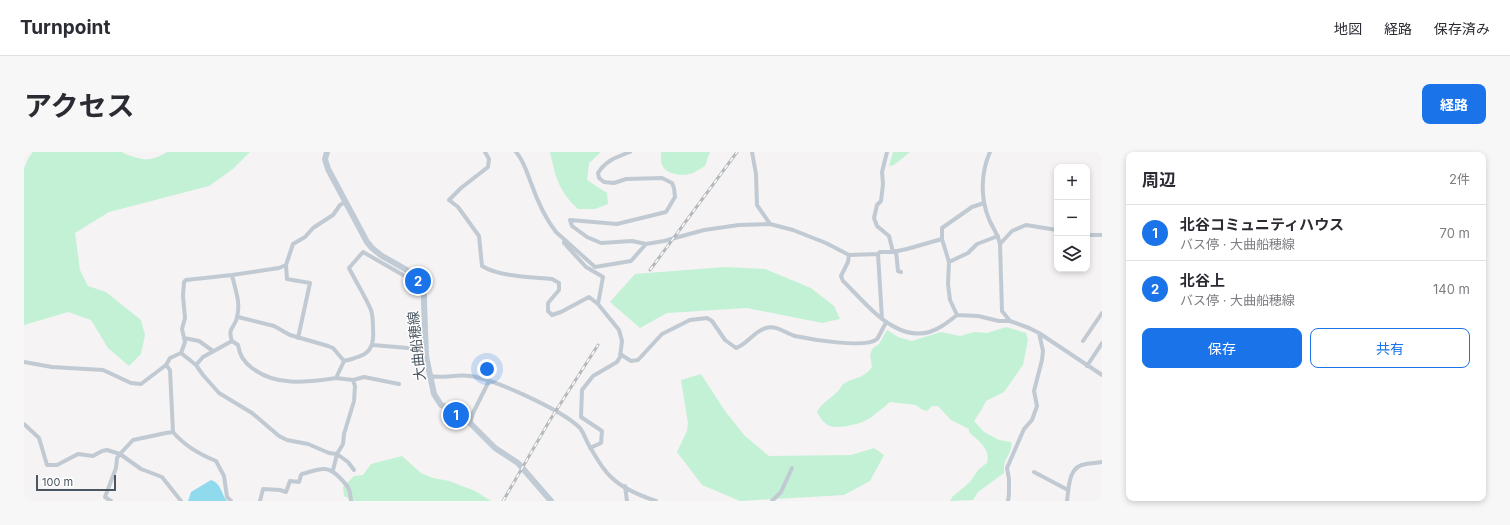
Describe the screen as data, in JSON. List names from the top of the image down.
{
  "streets": {
    "main road": ["大曲船穂線"]
  },
  "scale_bar": "100 m",
  "page": {
    "header": "Turnpoint",
    "nav": ["地図", "経路", "保存済み"],
    "title": "アクセス",
    "buttons": [
      "経路",
      ["保存", "共有"]
    ],
    "heading": ["周辺", "2件"],
    "map_buttons": ["+", "−"],
    "list": [
      {
        "mark": "1",
        "name": "北谷コミュニティハウス",
        "note": "バス停 · 大曲船穂線",
        "value": "70 m"
      },
      {
        "mark": "2",
        "name": "北谷上",
        "note": "バス停 · 大曲船穂線",
        "value": "140 m"
      }
    ],
    "pins": ["2", "1"],
    "scale": "100 m"
  }
}
